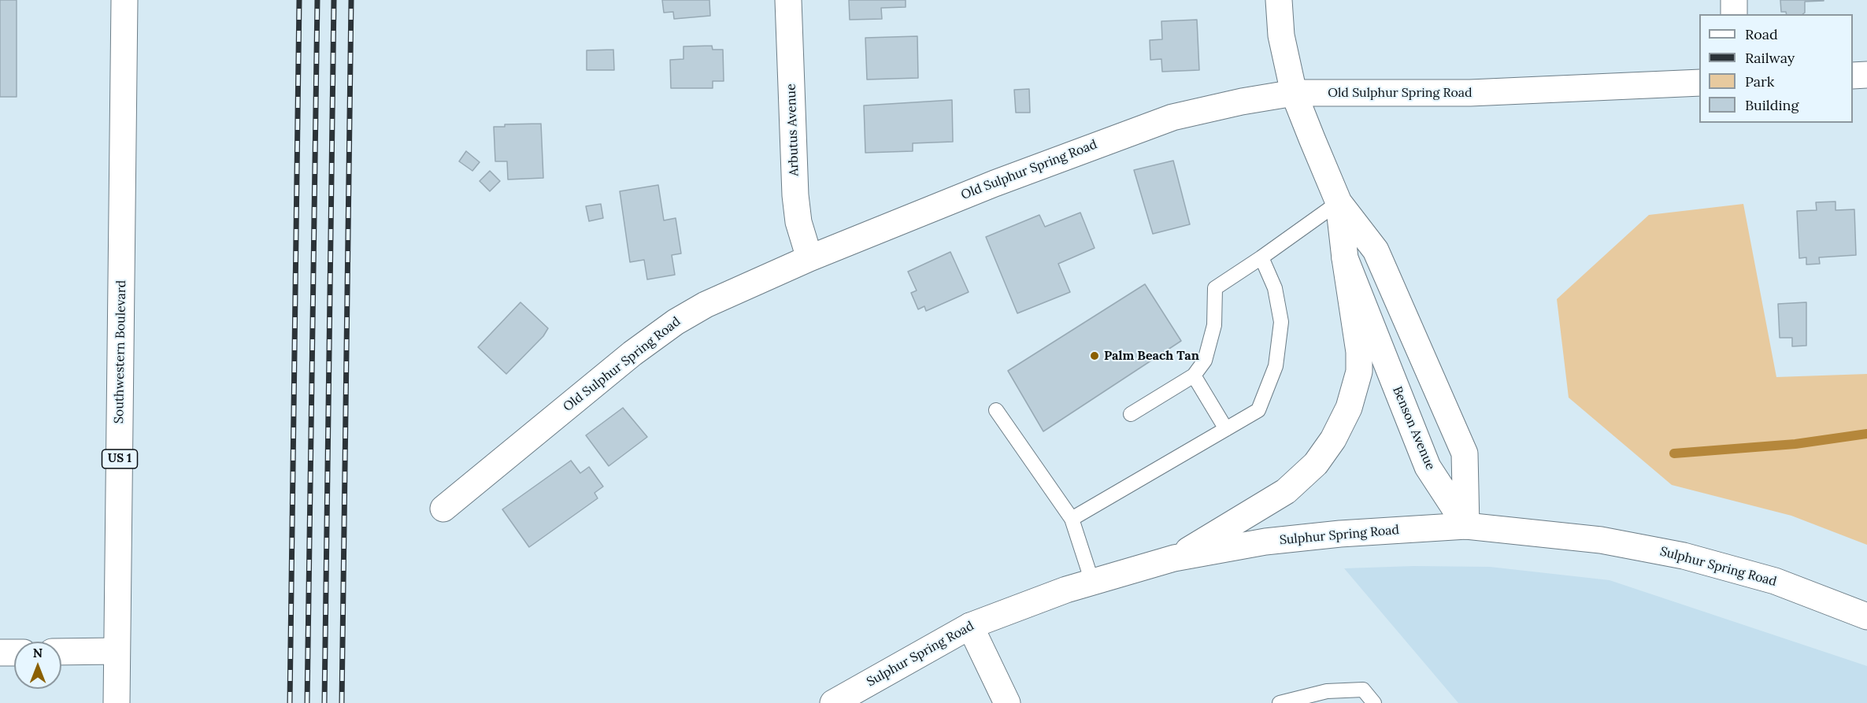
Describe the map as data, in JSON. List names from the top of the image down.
{
  "streets": {
    "street": [
      "Old Sulphur Spring Road",
      "Arbutus Avenue",
      "Southwestern Boulevard",
      "Benson Avenue",
      "US 1",
      "Sulphur Spring Road"
    ]
  },
  "crossings": [
    ["Old Sulphur Spring Road", "Arbutus Avenue"],
    ["Old Sulphur Spring Road", "Benson Avenue"],
    ["Benson Avenue", "Sulphur Spring Road"]
  ],
  "places": ["Palm Beach Tan"],
  "legend": [
    "Road",
    "Railway",
    "Park",
    "Building"
  ],
  "north": "top"
}
